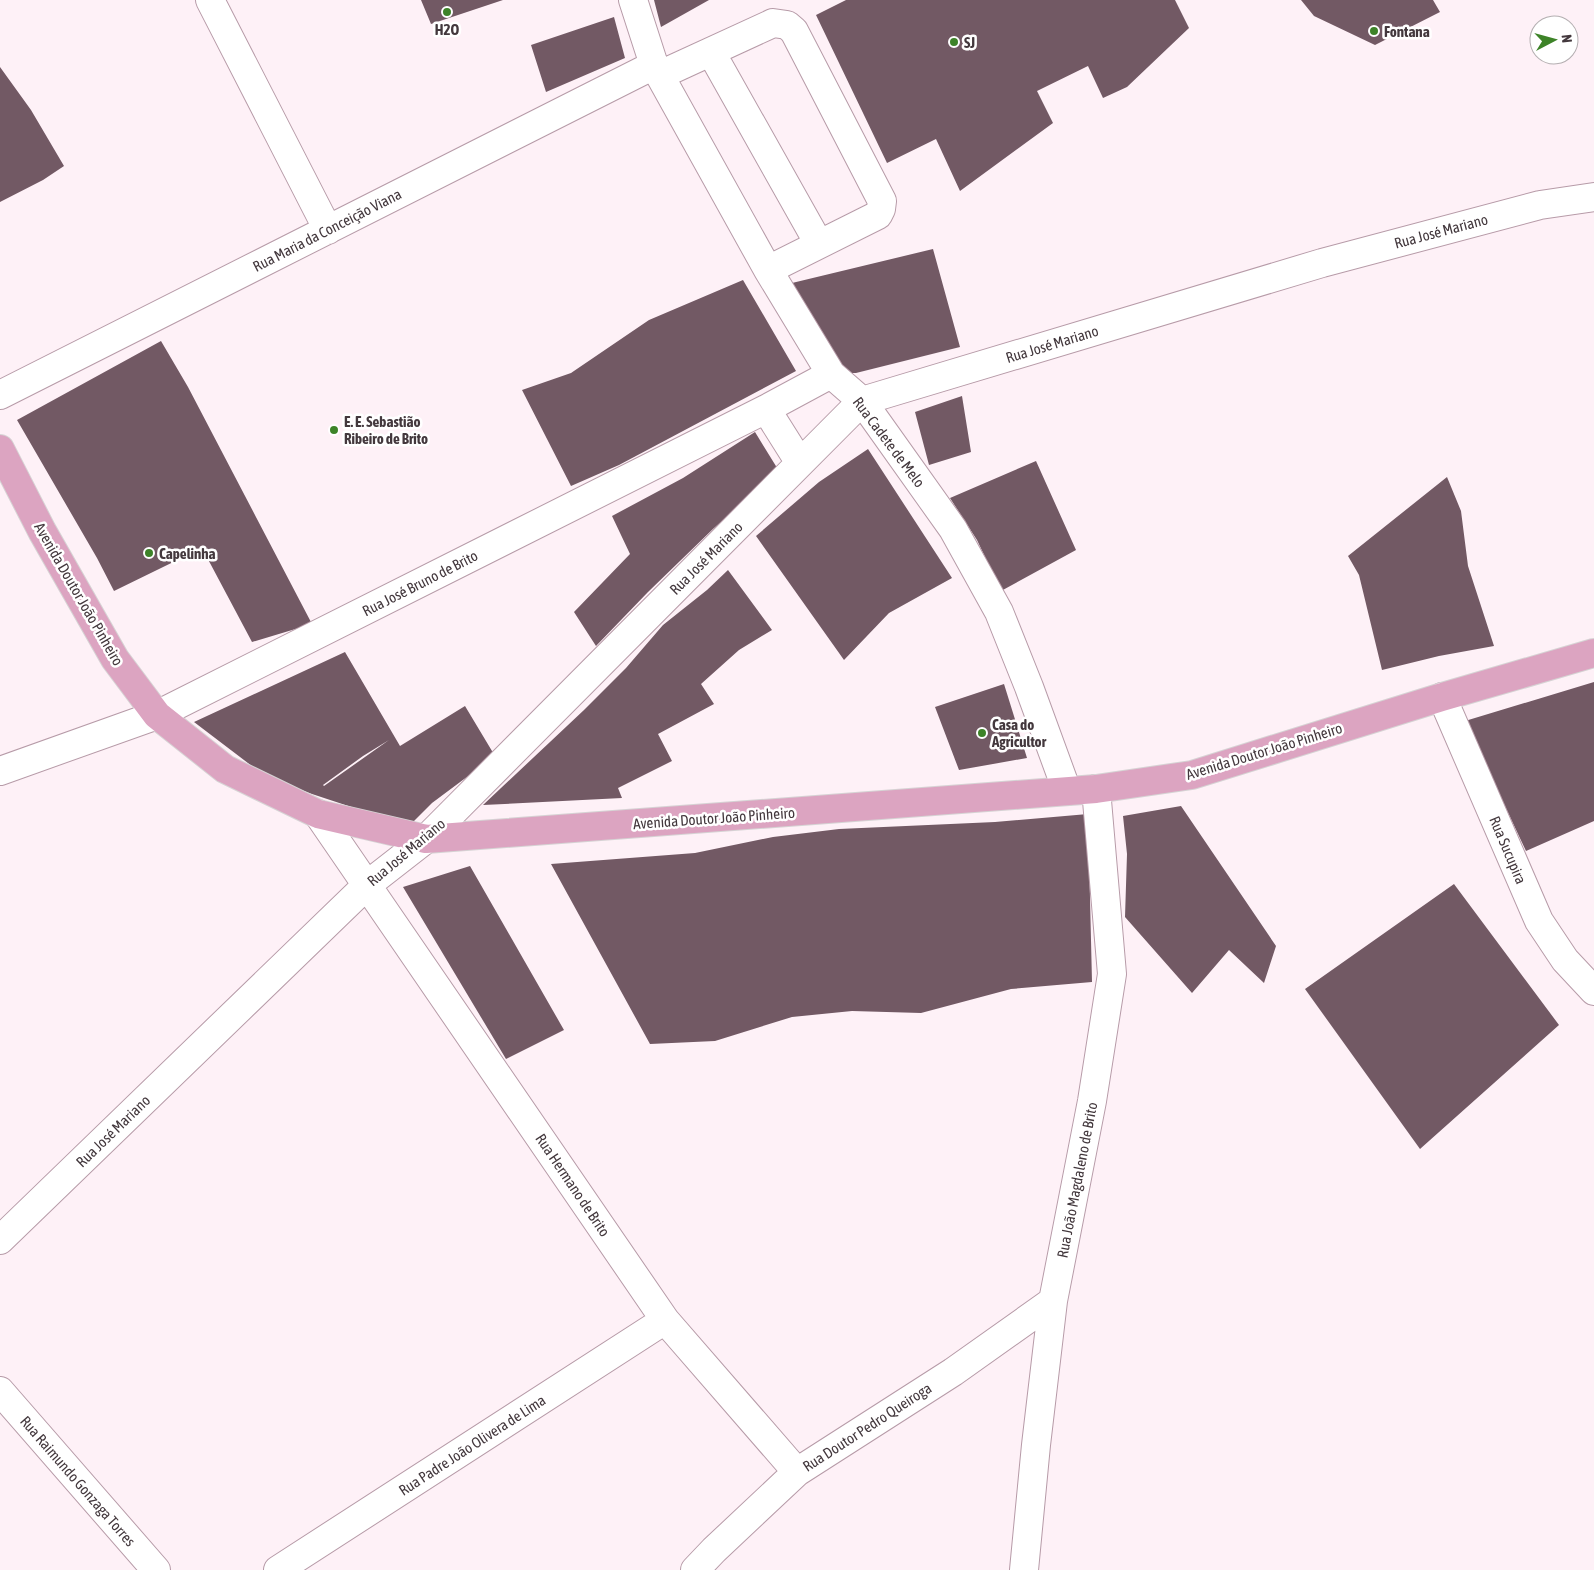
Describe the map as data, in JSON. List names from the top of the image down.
{
  "streets": {
    "main road": ["Avenida Doutor João Pinheiro"],
    "street": [
      "Rua Maria da Conceição Viana",
      "Rua José Mariano",
      "Rua Cadete de Melo",
      "Rua José Bruno de Brito",
      "Rua Sucupira",
      "Rua João Magdaleno de Brito",
      "Rua Hermano de Brito",
      "Rua Doutor Pedro Queiroga",
      "Rua Padre João Olivera de Lima",
      "Rua Raimundo Gonzaga Torres"
    ]
  },
  "crossings": [
    ["Rua Maria da Conceição Viana", "Rua Cadete de Melo"],
    ["Rua José Mariano", "Rua Cadete de Melo"],
    ["Rua José Mariano", "Avenida Doutor João Pinheiro"],
    ["Rua José Mariano", "Rua Hermano de Brito"],
    ["Rua Cadete de Melo", "Rua José Bruno de Brito"],
    ["Rua Cadete de Melo", "Avenida Doutor João Pinheiro"],
    ["Rua José Bruno de Brito", "Avenida Doutor João Pinheiro"],
    ["Avenida Doutor João Pinheiro", "Rua Sucupira"],
    ["Avenida Doutor João Pinheiro", "Rua João Magdaleno de Brito"],
    ["Avenida Doutor João Pinheiro", "Rua Hermano de Brito"],
    ["Rua João Magdaleno de Brito", "Rua Doutor Pedro Queiroga"],
    ["Rua Hermano de Brito", "Rua Doutor Pedro Queiroga"],
    ["Rua Hermano de Brito", "Rua Padre João Olivera de Lima"]
  ],
  "places": [
    "H2O",
    "Fontana",
    "SJ",
    "E. E. Sebastião Ribeiro de Brito",
    "Capelinha",
    "Casa do Agricultor"
  ],
  "north": "right"
}
